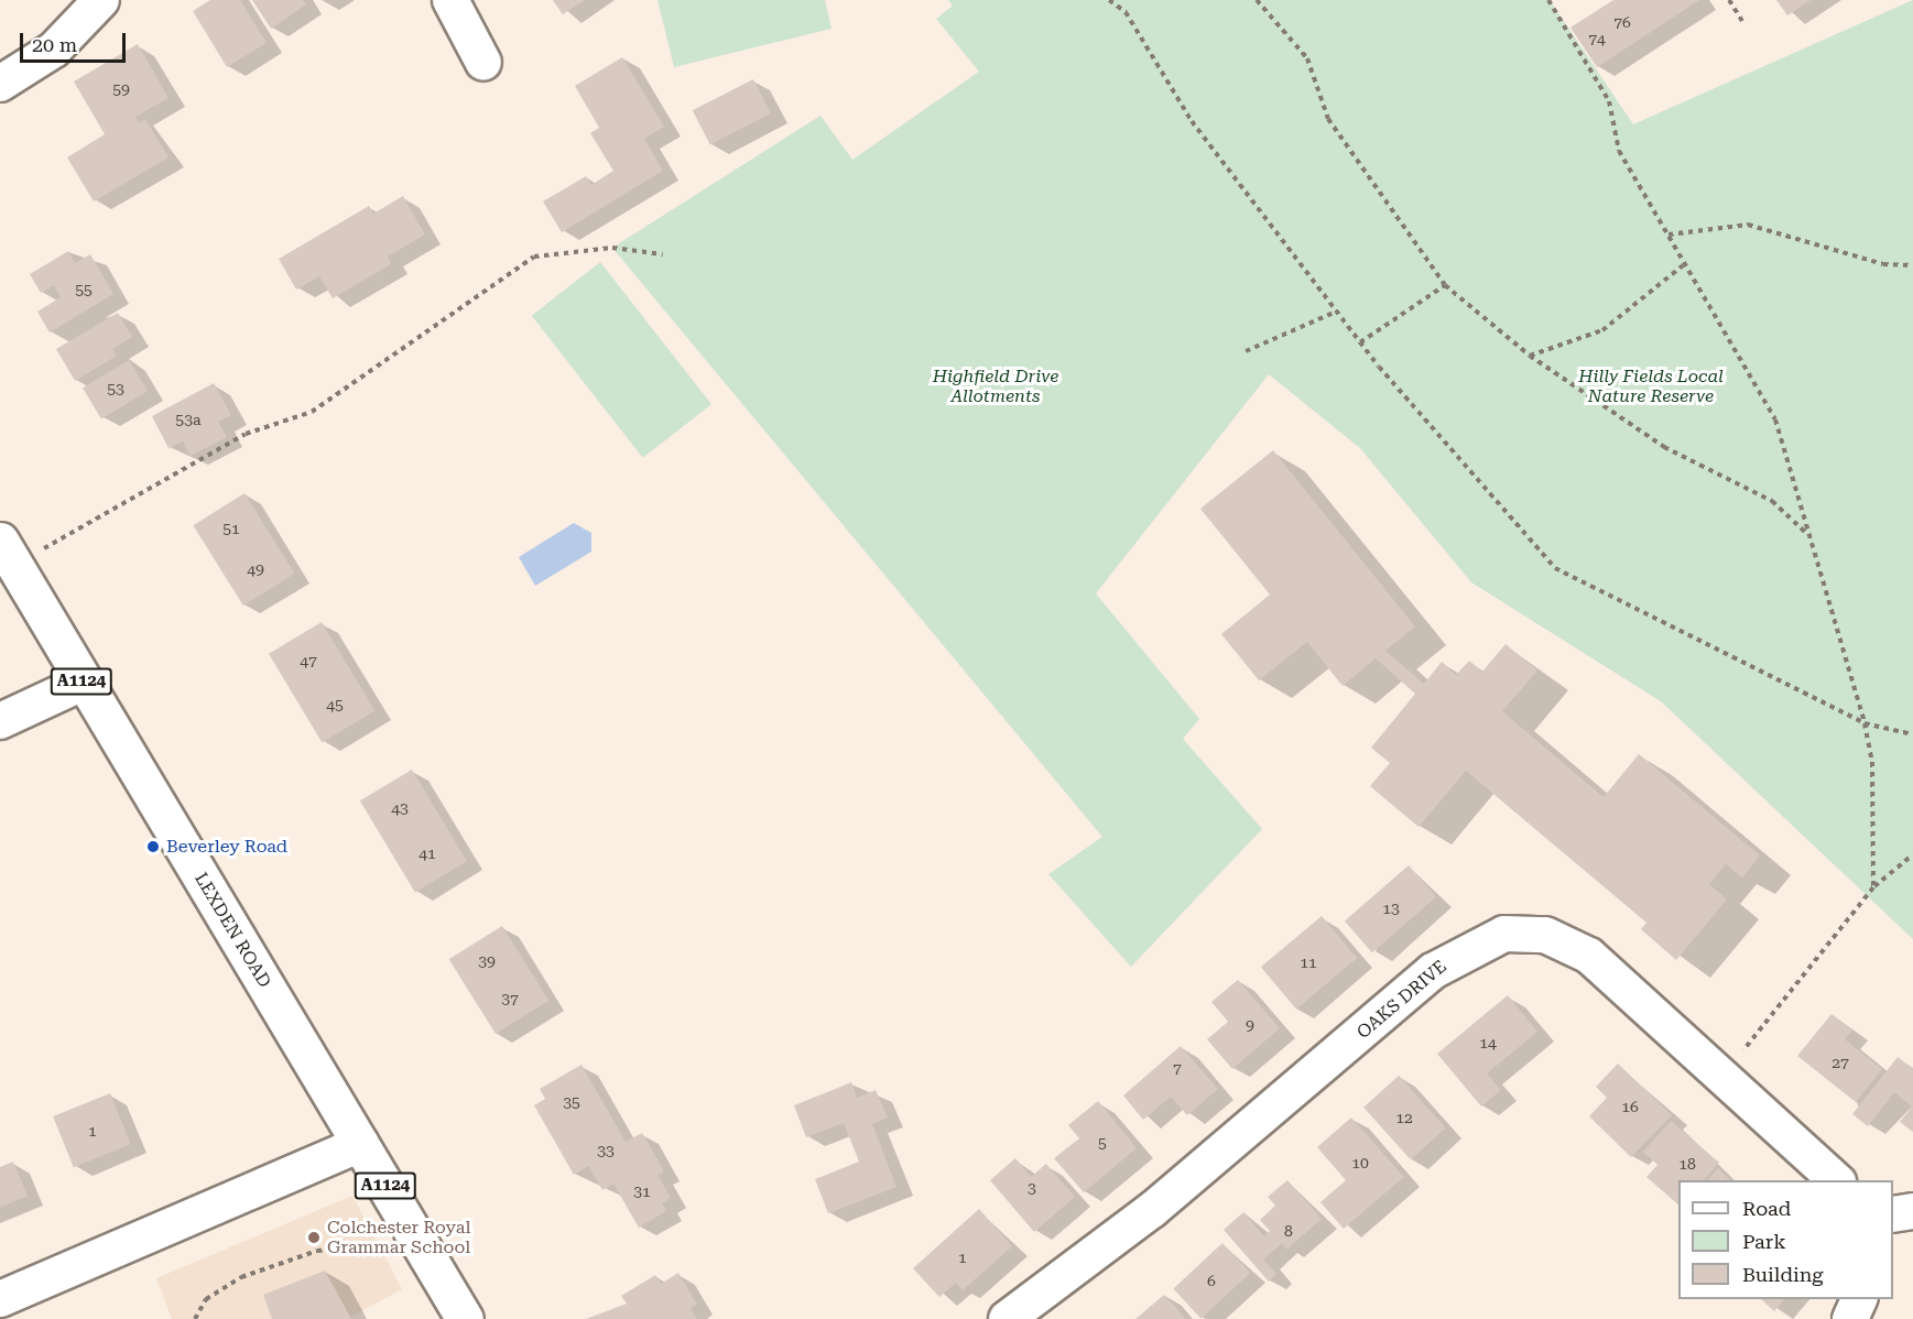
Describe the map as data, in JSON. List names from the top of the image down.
{
  "streets": {
    "main road": ["A1124", "LEXDEN ROAD"],
    "street": ["OAKS DRIVE"]
  },
  "parks": ["Highfield Drive Allotments", "Hilly Fields Local Nature Reserve"],
  "places": ["Beverley Road", "Colchester Royal Grammar School"],
  "house_numbers": [
    "76",
    "74",
    "59",
    "55",
    "53",
    "53a",
    "51",
    "49",
    "47",
    "45",
    "43",
    "41",
    "13",
    "39",
    "11",
    "37",
    "9",
    "14",
    "27",
    "7",
    "35",
    "16",
    "12",
    "1",
    "5",
    "33",
    "10",
    "18",
    "3",
    "31",
    "8",
    "1",
    "6"
  ],
  "legend": ["Road", "Park", "Building"],
  "scale_bar": "20 m"
}
